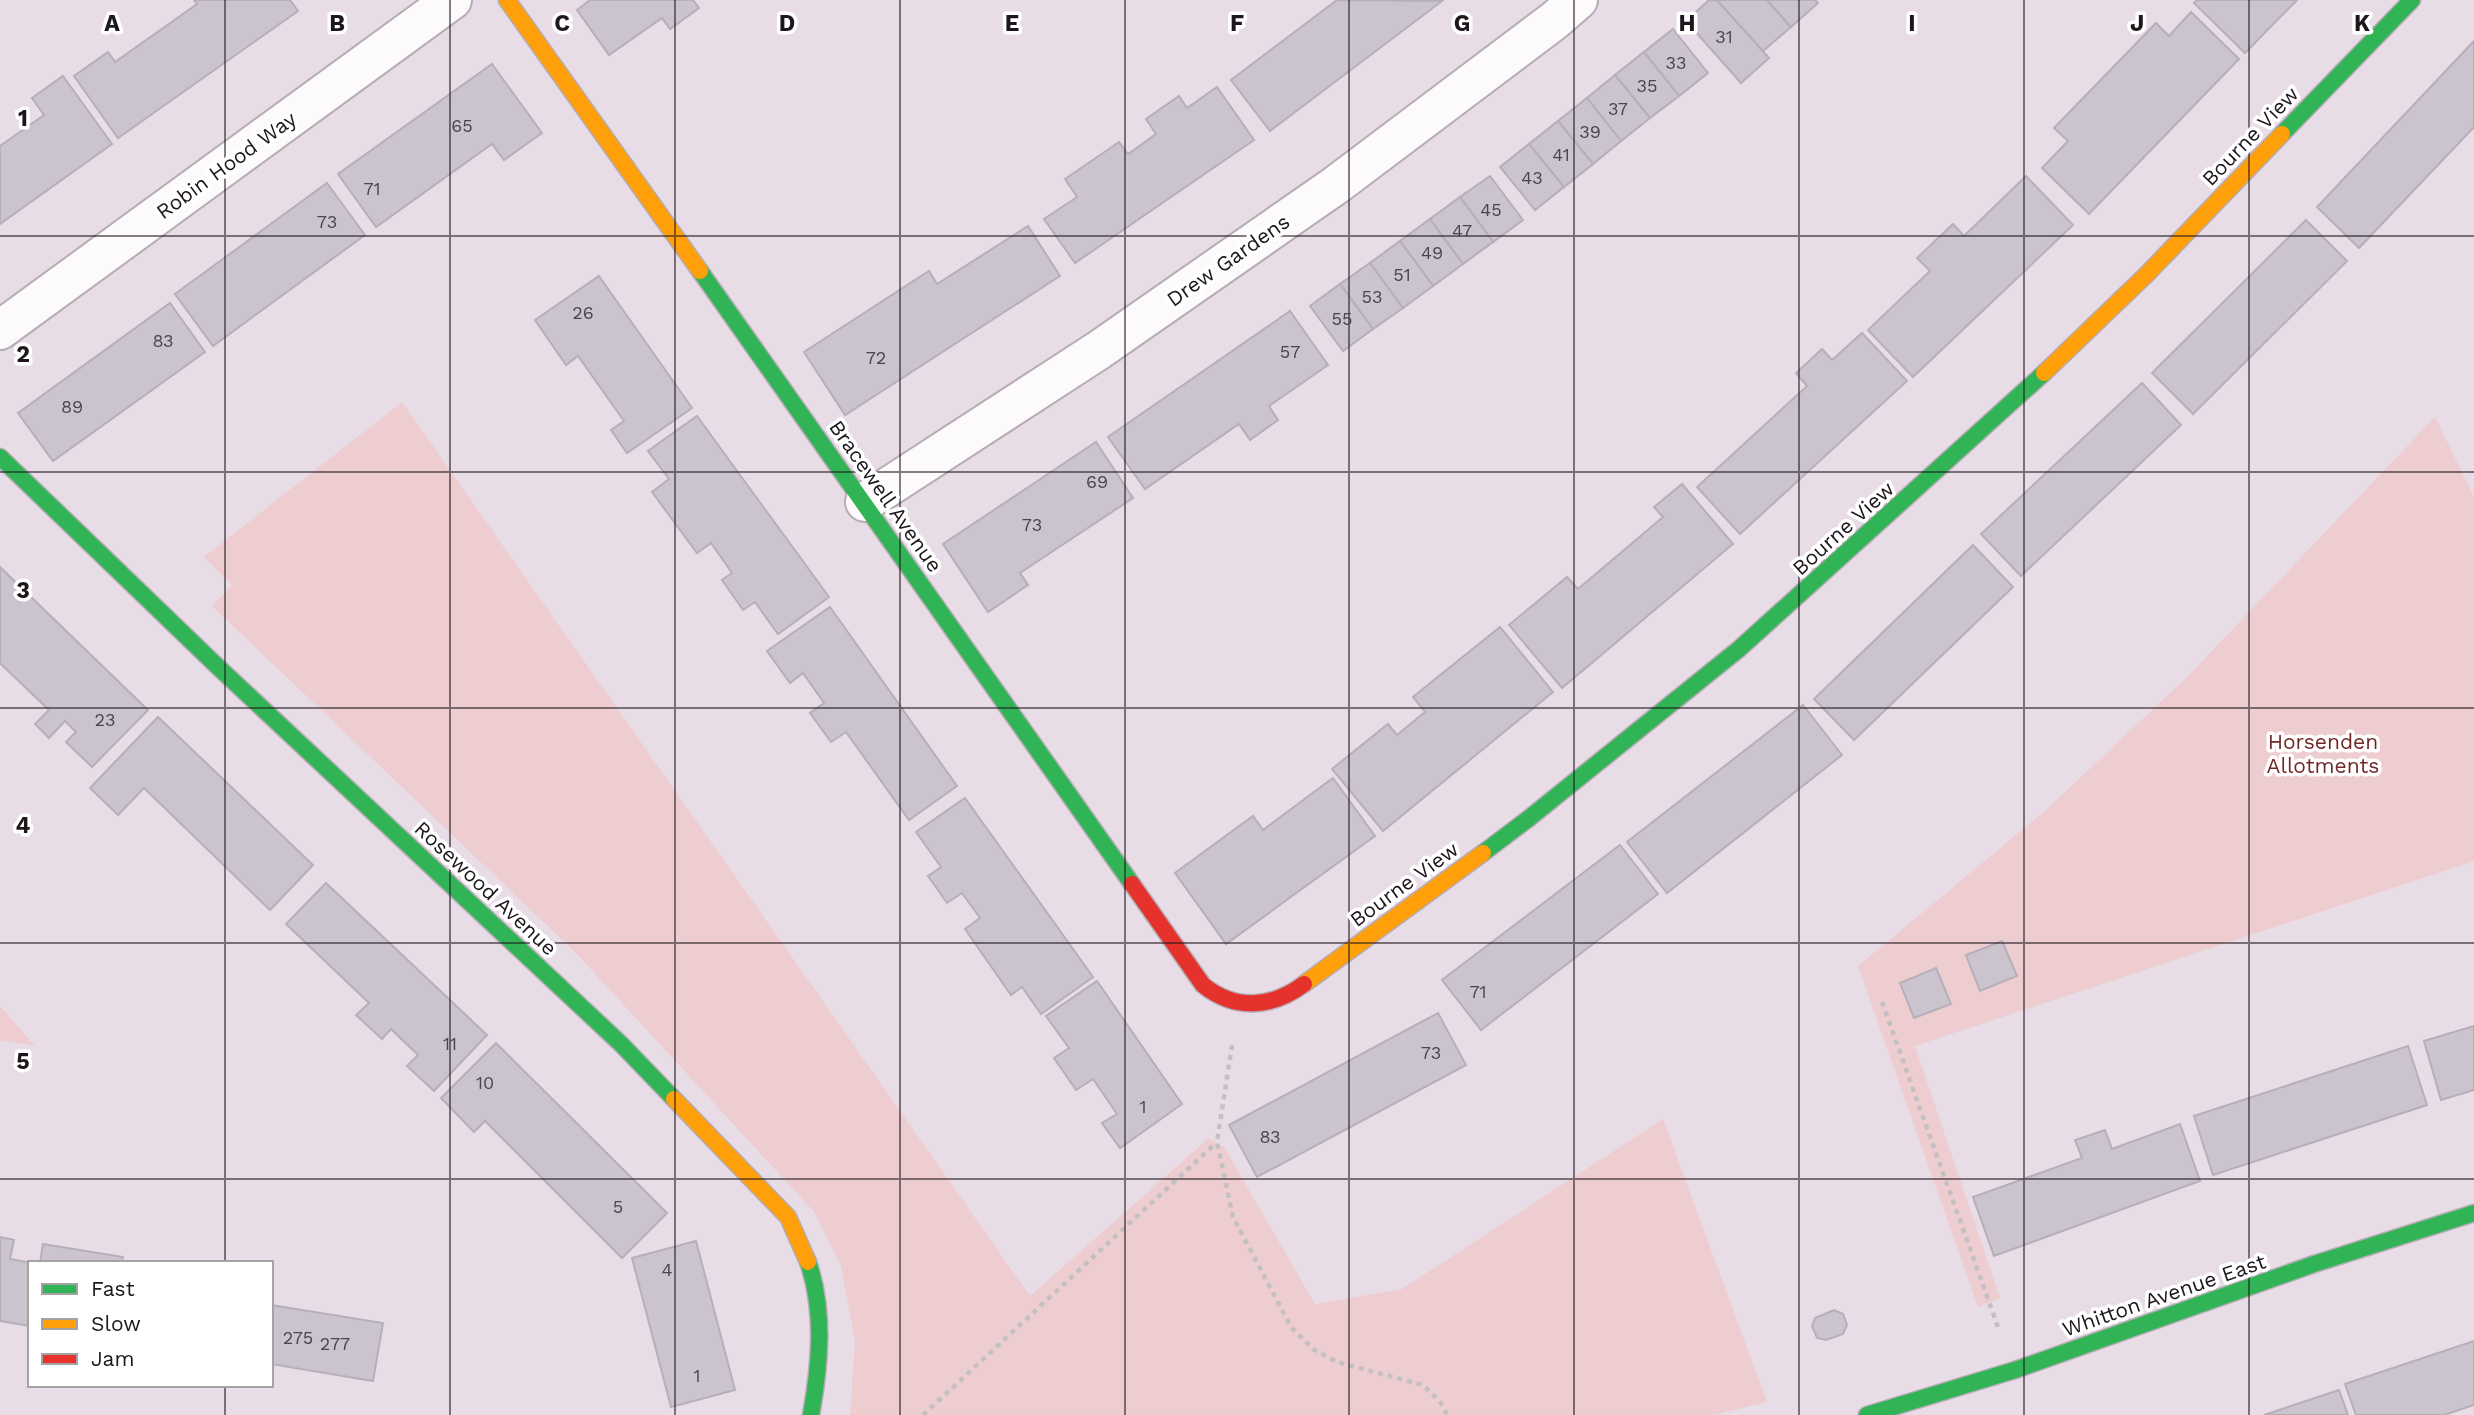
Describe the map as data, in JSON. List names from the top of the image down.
{
  "streets": {
    "street": [
      "Bourne View",
      "Robin Hood Way",
      "Drew Gardens",
      "Bracewell Avenue",
      "Rosewood Avenue",
      "Whitton Avenue East"
    ]
  },
  "crossings": [
    ["Bourne View", "Bracewell Avenue"],
    ["Drew Gardens", "Bracewell Avenue"]
  ],
  "parks": ["Horsenden Allotments"],
  "house_numbers": [
    "31",
    "33",
    "35",
    "37",
    "65",
    "39",
    "41",
    "43",
    "71",
    "45",
    "73",
    "47",
    "49",
    "51",
    "53",
    "26",
    "55",
    "83",
    "57",
    "72",
    "89",
    "69",
    "73",
    "23",
    "71",
    "11",
    "73",
    "10",
    "1",
    "83",
    "5",
    "4",
    "275",
    "277",
    "1"
  ],
  "legend": ["Fast", "Slow", "Jam"],
  "grid": {
    "columns": [
      "A",
      "B",
      "C",
      "D",
      "E",
      "F",
      "G",
      "H",
      "I",
      "J",
      "K"
    ],
    "rows": [
      "1",
      "2",
      "3",
      "4",
      "5"
    ]
  }
}
